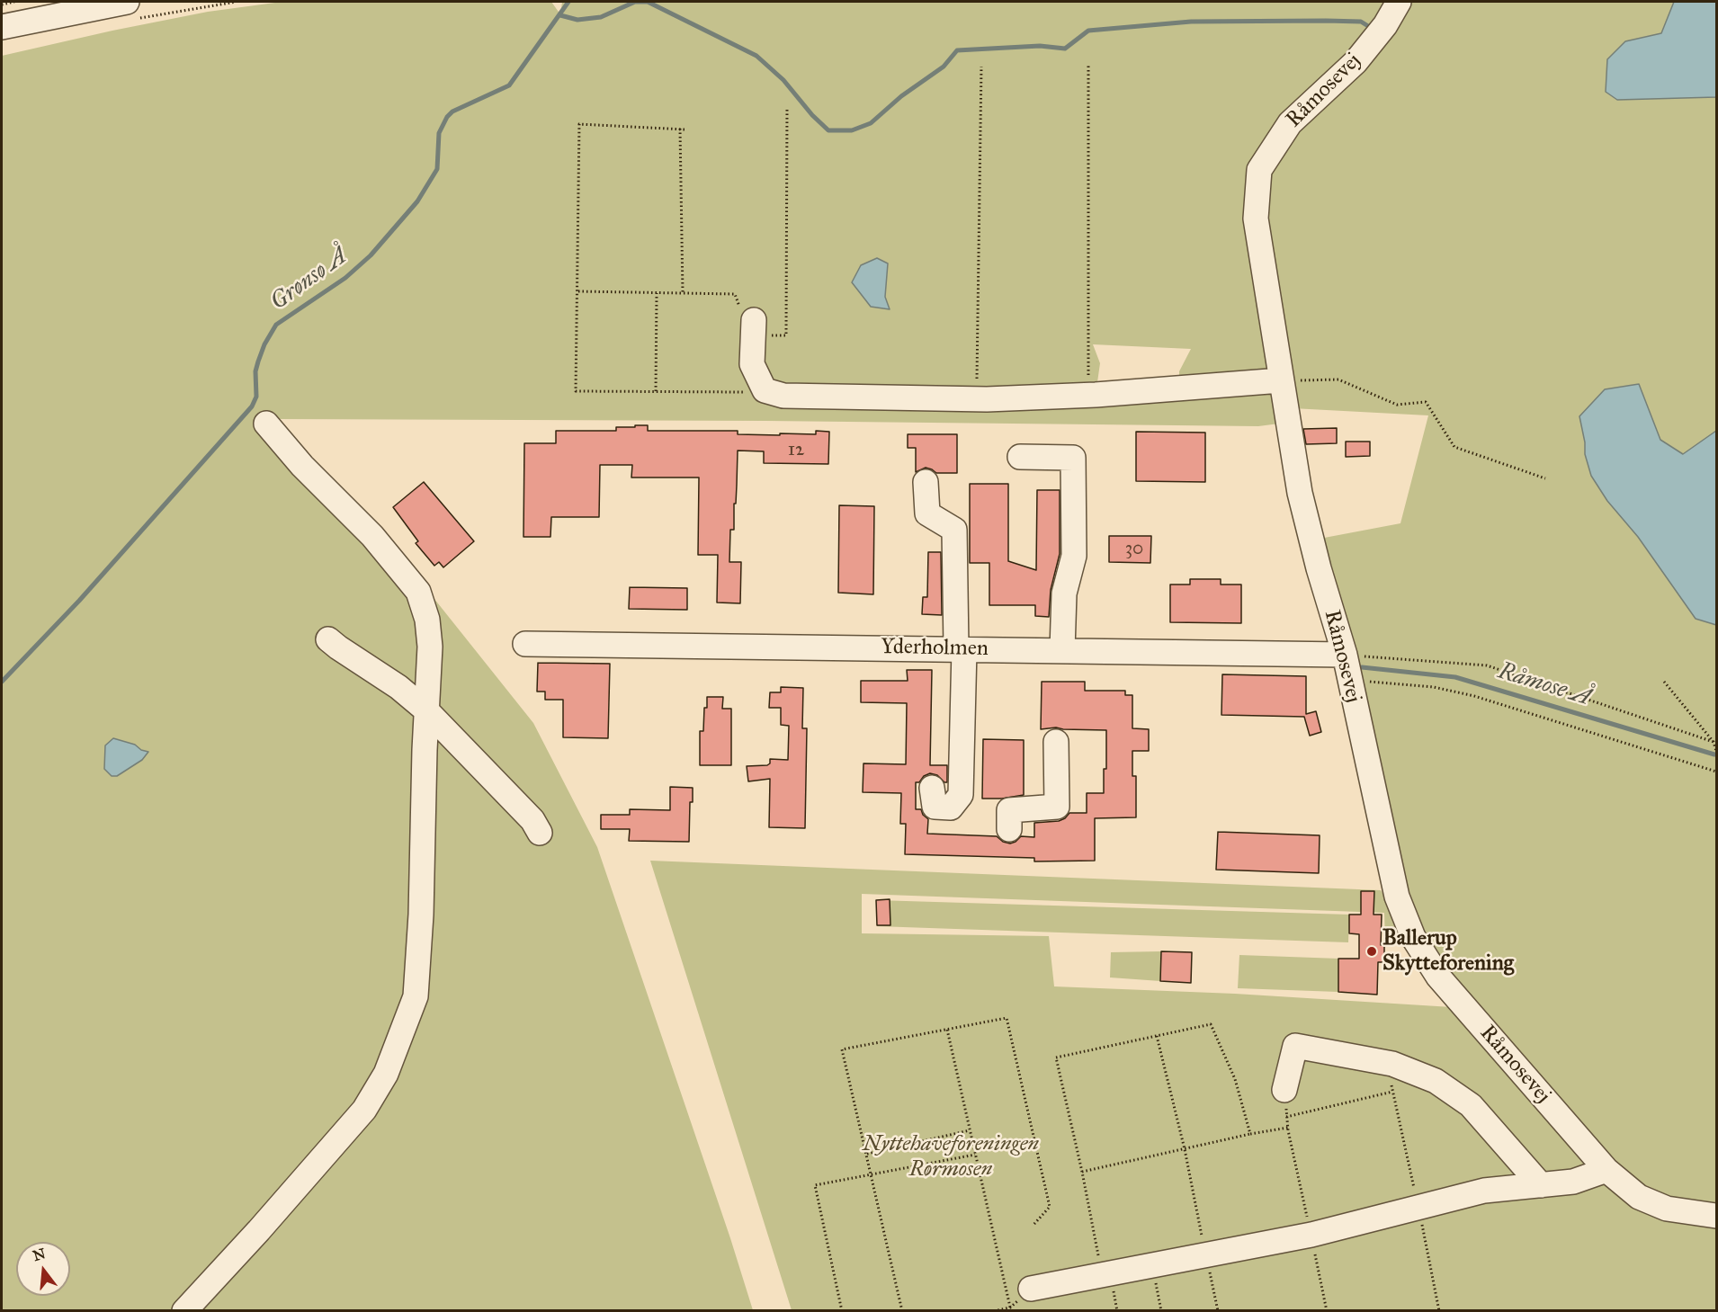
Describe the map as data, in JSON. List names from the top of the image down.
{
  "streets": {
    "street": ["Råmosevej", "Yderholmen"]
  },
  "crossings": [
    ["Råmosevej", "Yderholmen"]
  ],
  "water": ["Grønsø Å", "Råmose Å"],
  "parks": ["Nyttehaveforeningen Rørmosen"],
  "places": ["Ballerup Skytteforening"],
  "house_numbers": ["12", "30"],
  "north": "top"
}
